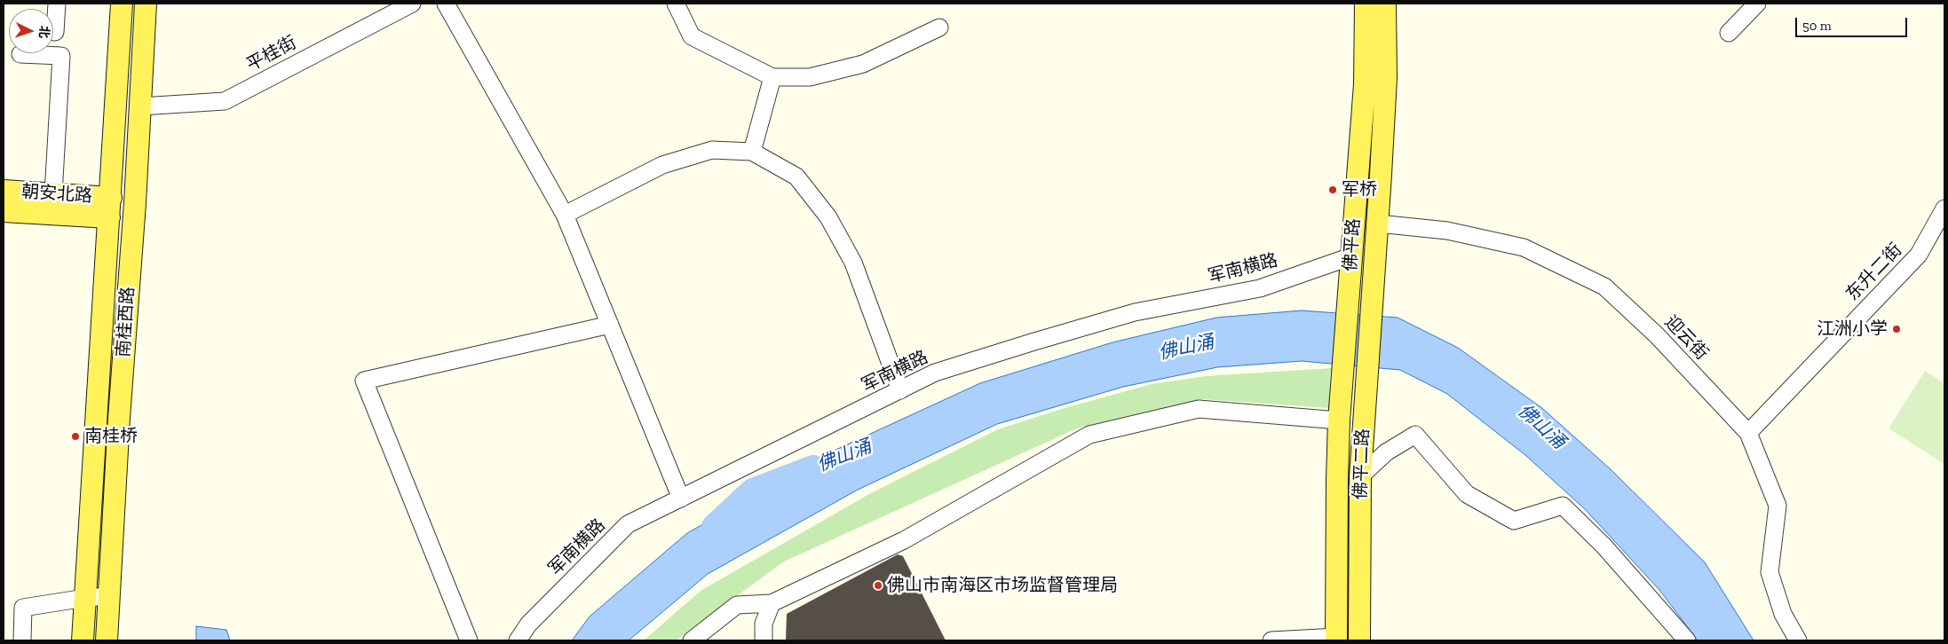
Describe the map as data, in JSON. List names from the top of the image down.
{
  "streets": {
    "main road": [
      "朝安北路",
      "佛平路",
      "南桂西路",
      "佛平二路"
    ],
    "street": [
      "平桂街",
      "军南横路",
      "东升二街",
      "迎云街"
    ]
  },
  "crossings": [
    ["平桂街", "南桂西路"],
    ["朝安北路", "南桂西路"],
    ["佛平路", "军南横路"],
    ["佛平路", "迎云街"],
    ["佛平路", "佛平二路"],
    ["东升二街", "迎云街"]
  ],
  "water": ["佛山涌"],
  "places": [
    "军桥",
    "江洲小学",
    "南桂桥",
    "佛山市南海区市场监督管理局"
  ],
  "scale_bar": "50 m",
  "north": "right"
}
